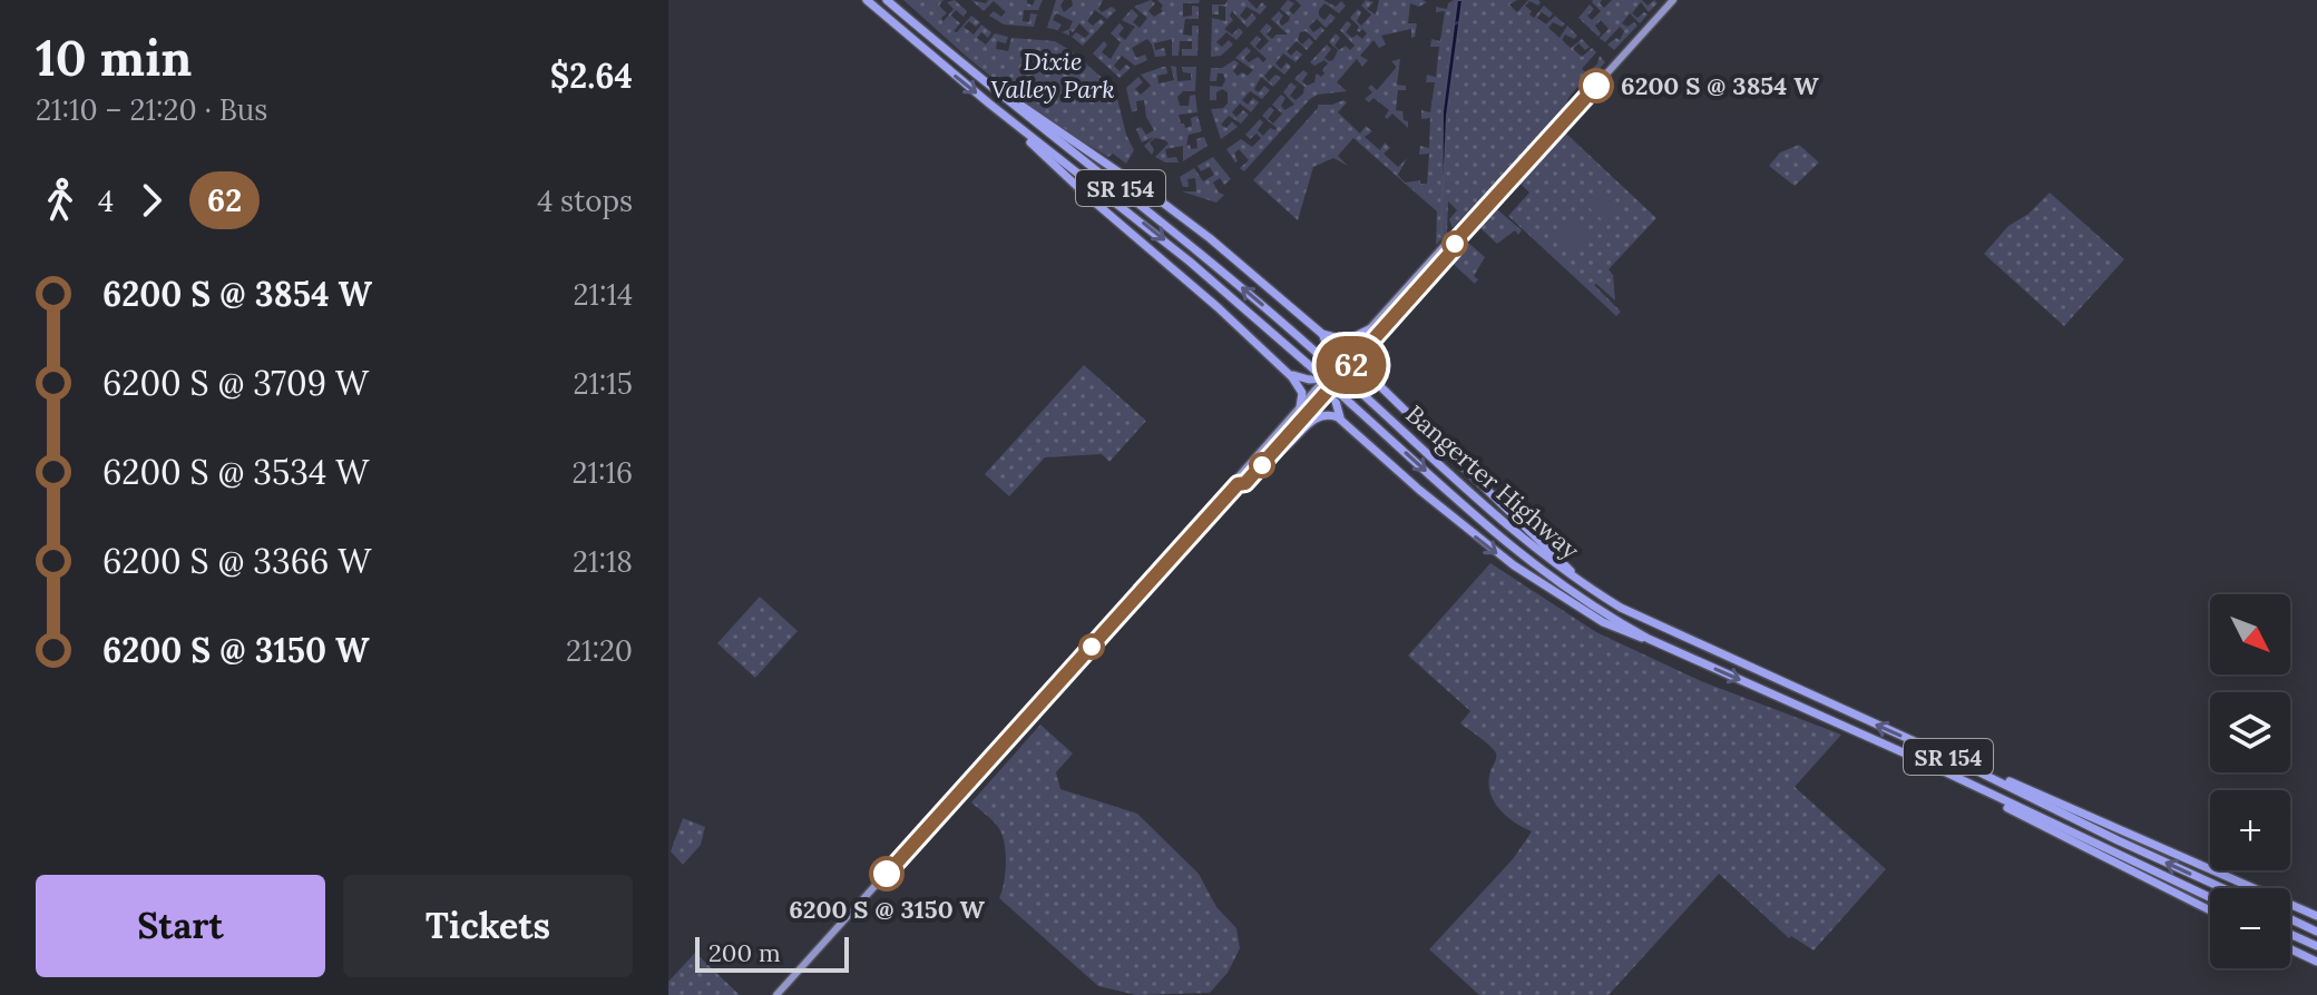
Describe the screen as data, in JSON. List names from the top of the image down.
{
  "streets": {
    "highway": ["SR 154", "Bangerter Highway"]
  },
  "parks": ["Dixie Valley Park"],
  "places": ["6200 S @ 3854 W", "6200 S @ 3150 W"],
  "lines": ["bus line 62"],
  "scale_bar": "200 m",
  "north": "bottom right",
  "page": {
    "heading": ["10 min", "21:10 – 21:20 · Bus", "$2.64"],
    "on_map": "62",
    "legs": ["4", "62", "4 stops"],
    "list": [
      {
        "name": "6200 S @ 3854 W",
        "value": "21:14"
      },
      {
        "name": "6200 S @ 3709 W",
        "value": "21:15"
      },
      {
        "name": "6200 S @ 3534 W",
        "value": "21:16"
      },
      {
        "name": "6200 S @ 3366 W",
        "value": "21:18"
      },
      {
        "name": "6200 S @ 3150 W",
        "value": "21:20"
      }
    ],
    "map_buttons": ["+", "−"],
    "buttons": ["Start", "Tickets"],
    "scale": "200 m"
  }
}
